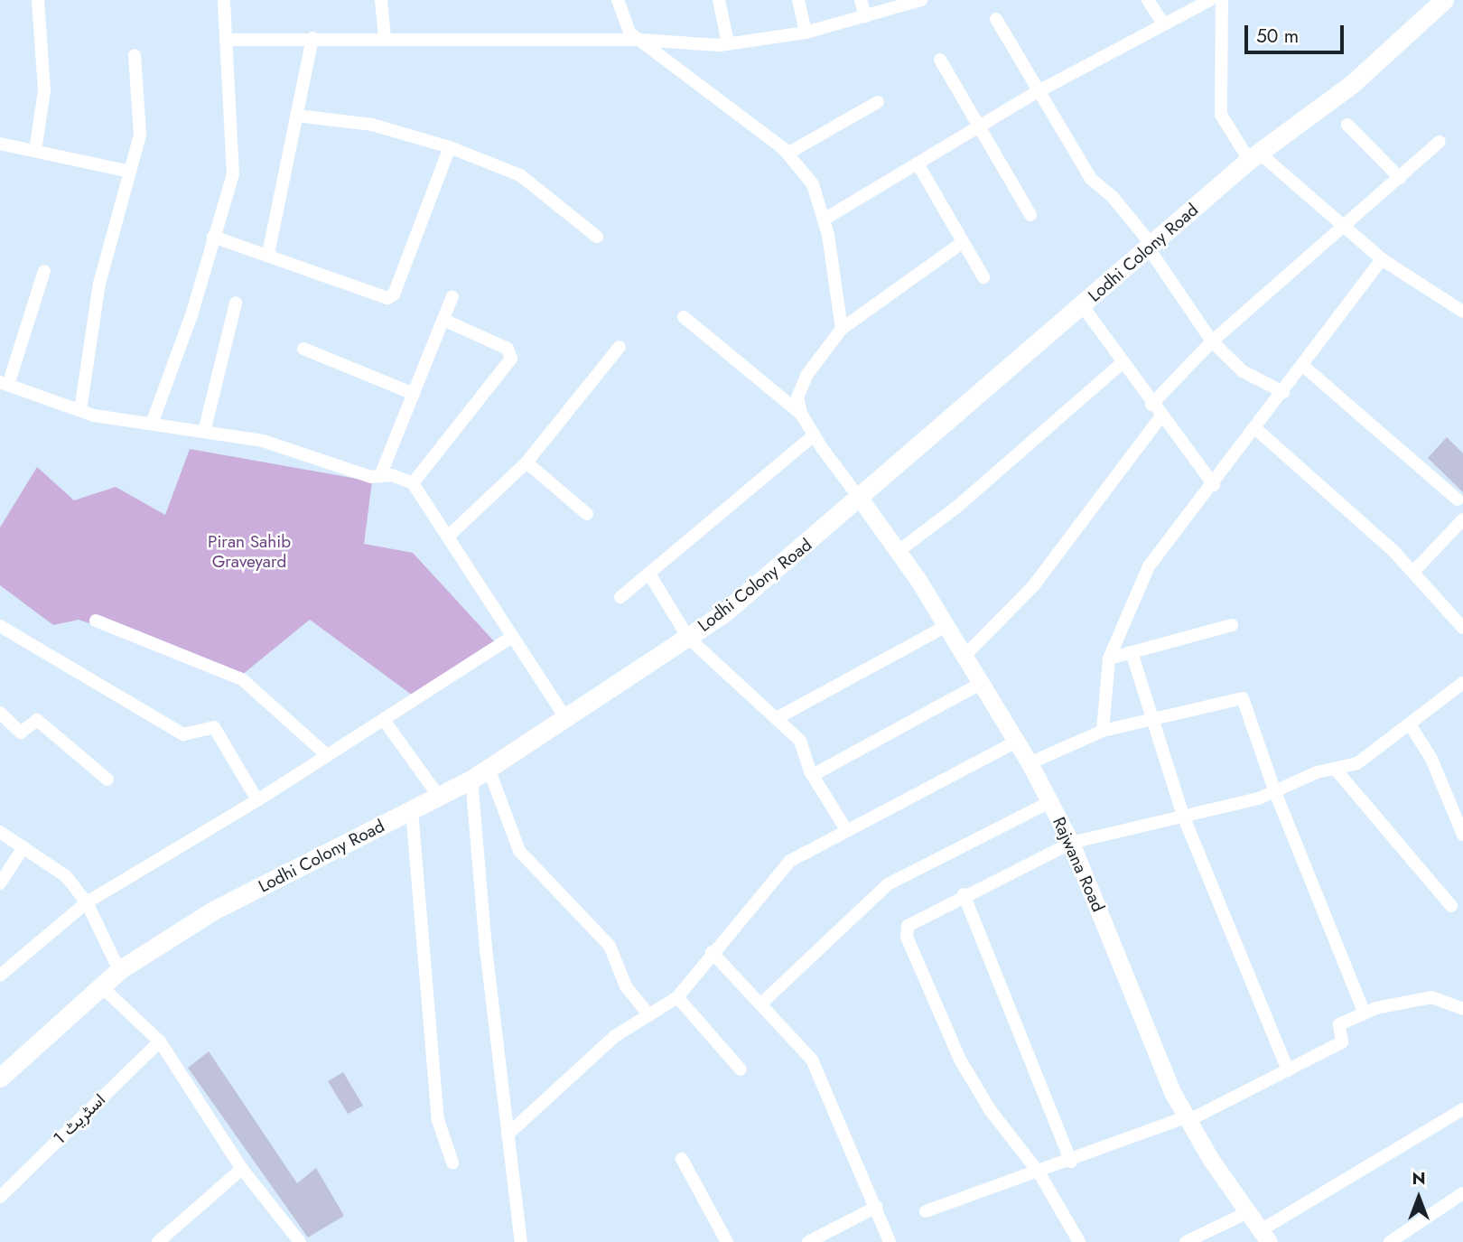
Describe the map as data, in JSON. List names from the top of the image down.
{
  "streets": {
    "main road": ["Lodhi Colony Road"],
    "street": ["Rajwana Road", "اسٹریٹ 1"]
  },
  "crossings": [
    ["Lodhi Colony Road", "Rajwana Road"]
  ],
  "parks": ["Piran Sahib Graveyard"],
  "scale_bar": "50 m",
  "north": "top"
}
